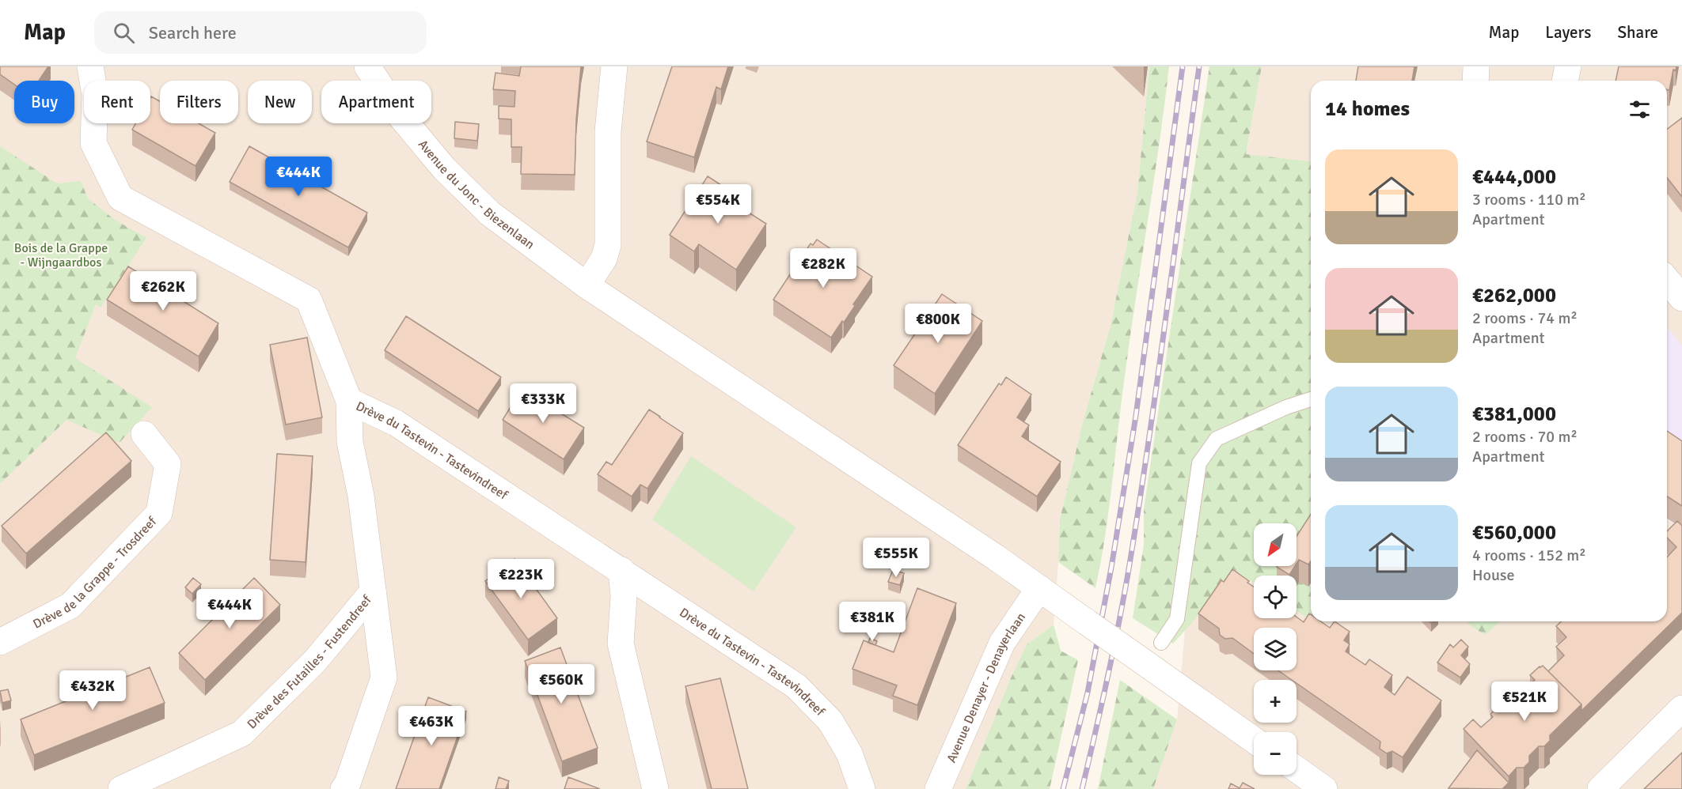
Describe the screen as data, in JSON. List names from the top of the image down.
{
  "streets": {
    "street": [
      "Avenue du Jonc - Biezenlaan",
      "Drève du Tastevin - Tastevindreef",
      "Drève de la Grappe - Trosdreef",
      "Drève des Futailles - Fustendreef",
      "Avenue Denayer - Denayerlaan"
    ]
  },
  "crossings": [
    ["Avenue du Jonc - Biezenlaan", "Avenue Denayer - Denayerlaan"],
    ["Drève du Tastevin - Tastevindreef", "Drève des Futailles - Fustendreef"]
  ],
  "parks": ["Bois de la Grappe - Wijngaardbos"],
  "north": "bottom left",
  "page": {
    "header": "Map",
    "search": "Search here",
    "nav": ["Map", "Layers", "Share"],
    "chip": [
      "Buy",
      "Rent",
      "Filters",
      "New",
      "Apartment"
    ],
    "heading": "14 homes",
    "list": [
      {
        "name": "€444,000",
        "note": "3 rooms · 110 m² · Apartment"
      },
      {
        "name": "€262,000",
        "note": "2 rooms · 74 m² · Apartment"
      },
      {
        "name": "€381,000",
        "note": "2 rooms · 70 m² · Apartment"
      },
      {
        "name": "€560,000",
        "note": "4 rooms · 152 m² · House"
      }
    ],
    "price": [
      "€444K",
      "€554K",
      "€282K",
      "€262K",
      "€800K",
      "€333K",
      "€555K",
      "€223K",
      "€444K",
      "€381K",
      "€560K",
      "€432K",
      "€521K",
      "€463K"
    ],
    "map_buttons": ["+", "−"]
  }
}
